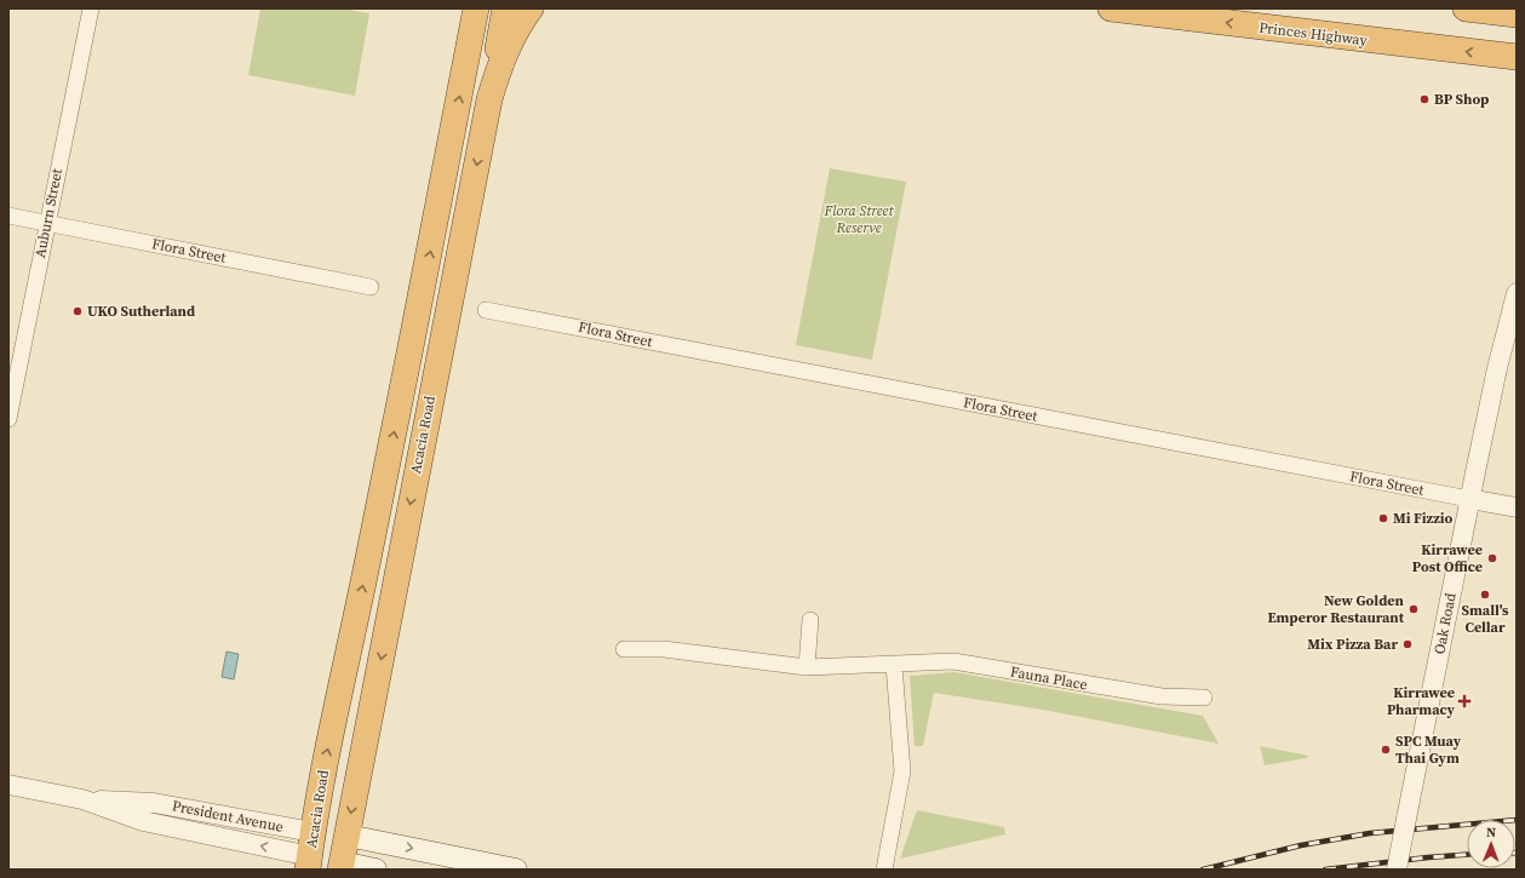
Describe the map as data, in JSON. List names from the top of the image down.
{
  "streets": {
    "highway": ["Princes Highway", "Acacia Road", "President Avenue"],
    "street": [
      "Auburn Street",
      "Flora Street",
      "Oak Road",
      "Fauna Place"
    ]
  },
  "crossings": [
    ["Auburn Street", "Flora Street"],
    ["Flora Street", "Oak Road"],
    ["Acacia Road", "President Avenue"]
  ],
  "one_way": ["Princes Highway"],
  "parks": ["Flora Street Reserve"],
  "places": {
    "other": [
      "BP Shop",
      "UKO Sutherland",
      "Mi Fizzio",
      "Kirrawee Post Office",
      "Small's Cellar",
      "New Golden Emperor Restaurant",
      "Mix Pizza Bar",
      "SPC Muay Thai Gym"
    ],
    "health": ["Kirrawee Pharmacy"]
  },
  "north": "top"
}
